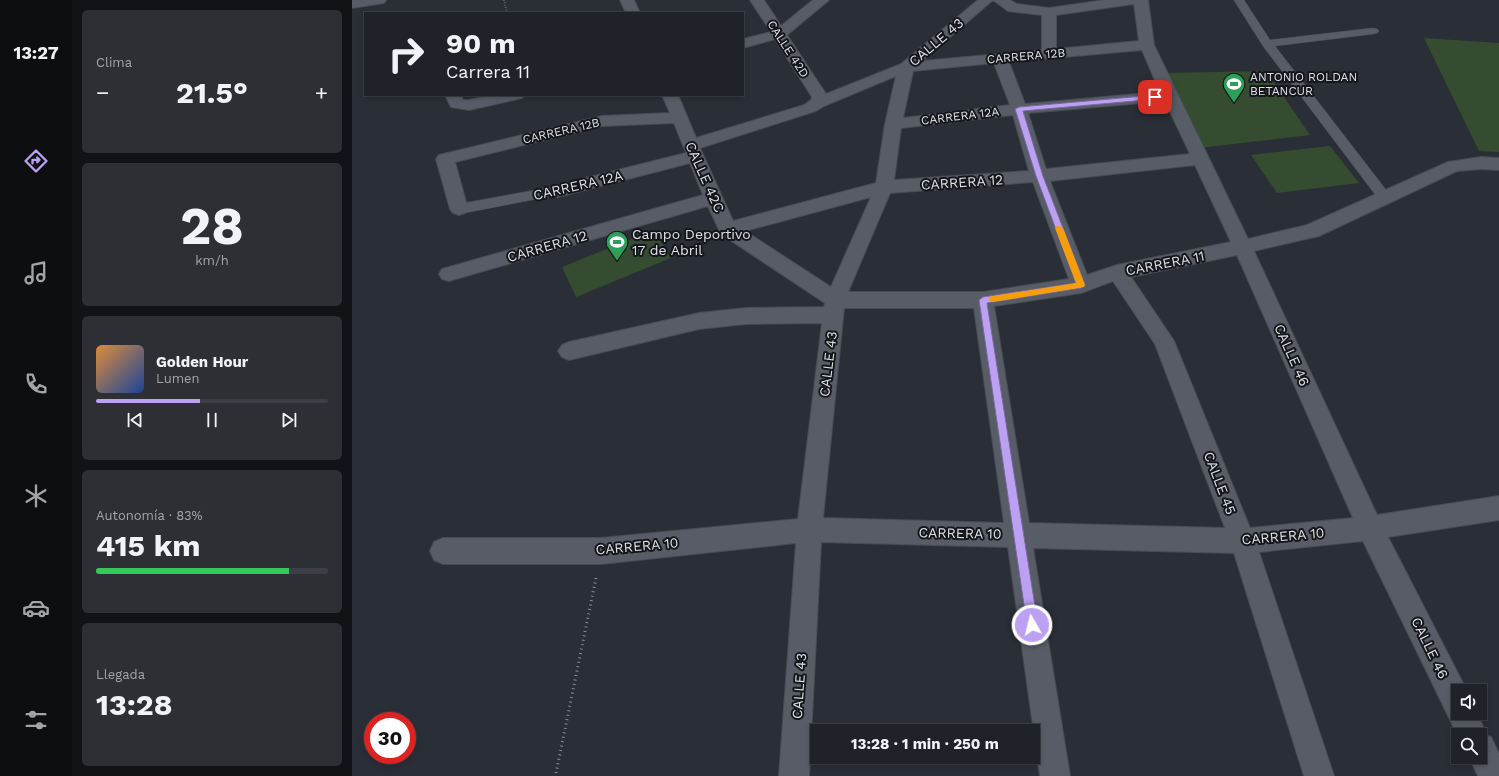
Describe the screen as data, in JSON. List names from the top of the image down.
{
  "streets": {
    "street": [
      "CALLE 43",
      "CALLE 42D",
      "CARRERA 12B",
      "CARRERA 12A",
      "CALLE 42C",
      "CARRERA 12",
      "CARRERA 11",
      "CALLE 46",
      "CALLE 45",
      "CARRERA 10"
    ]
  },
  "crossings": [
    ["CALLE 43", "CARRERA 12B"],
    ["CALLE 43", "CARRERA 12A"],
    ["CALLE 43", "CALLE 42C"],
    ["CALLE 43", "CARRERA 12"],
    ["CALLE 43", "CARRERA 11"],
    ["CALLE 43", "CARRERA 10"],
    ["CALLE 42D", "CARRERA 12A"],
    ["CARRERA 12B", "CARRERA 12A"],
    ["CARRERA 12B", "CALLE 42C"],
    ["CARRERA 12B", "CALLE 46"],
    ["CARRERA 12A", "CALLE 42C"],
    ["CARRERA 12A", "CALLE 46"],
    ["CALLE 42C", "CARRERA 12"],
    ["CALLE 42C", "CARRERA 11"],
    ["CARRERA 12", "CALLE 46"],
    ["CARRERA 11", "CALLE 46"],
    ["CARRERA 11", "CALLE 45"],
    ["CALLE 46", "CARRERA 10"],
    ["CALLE 45", "CARRERA 10"]
  ],
  "places": {
    "sports": ["ANTONIO ROLDAN BETANCUR", "Campo Deportivo 17 de Abril"]
  },
  "page": {
    "tabs": "13:27",
    "tile": [
      "Clima",
      ["28", "km/h"],
      ["Autonomía · 83%", "415 km"],
      ["Llegada", "13:28"]
    ],
    "turn": ["90 m", "Carrera 11"],
    "heat": ["−", "21.5°", "+"],
    "song": ["Golden Hour", "Lumen"],
    "limit": "30",
    "trip": "13:28 · 1 min · 250 m"
  }
}
